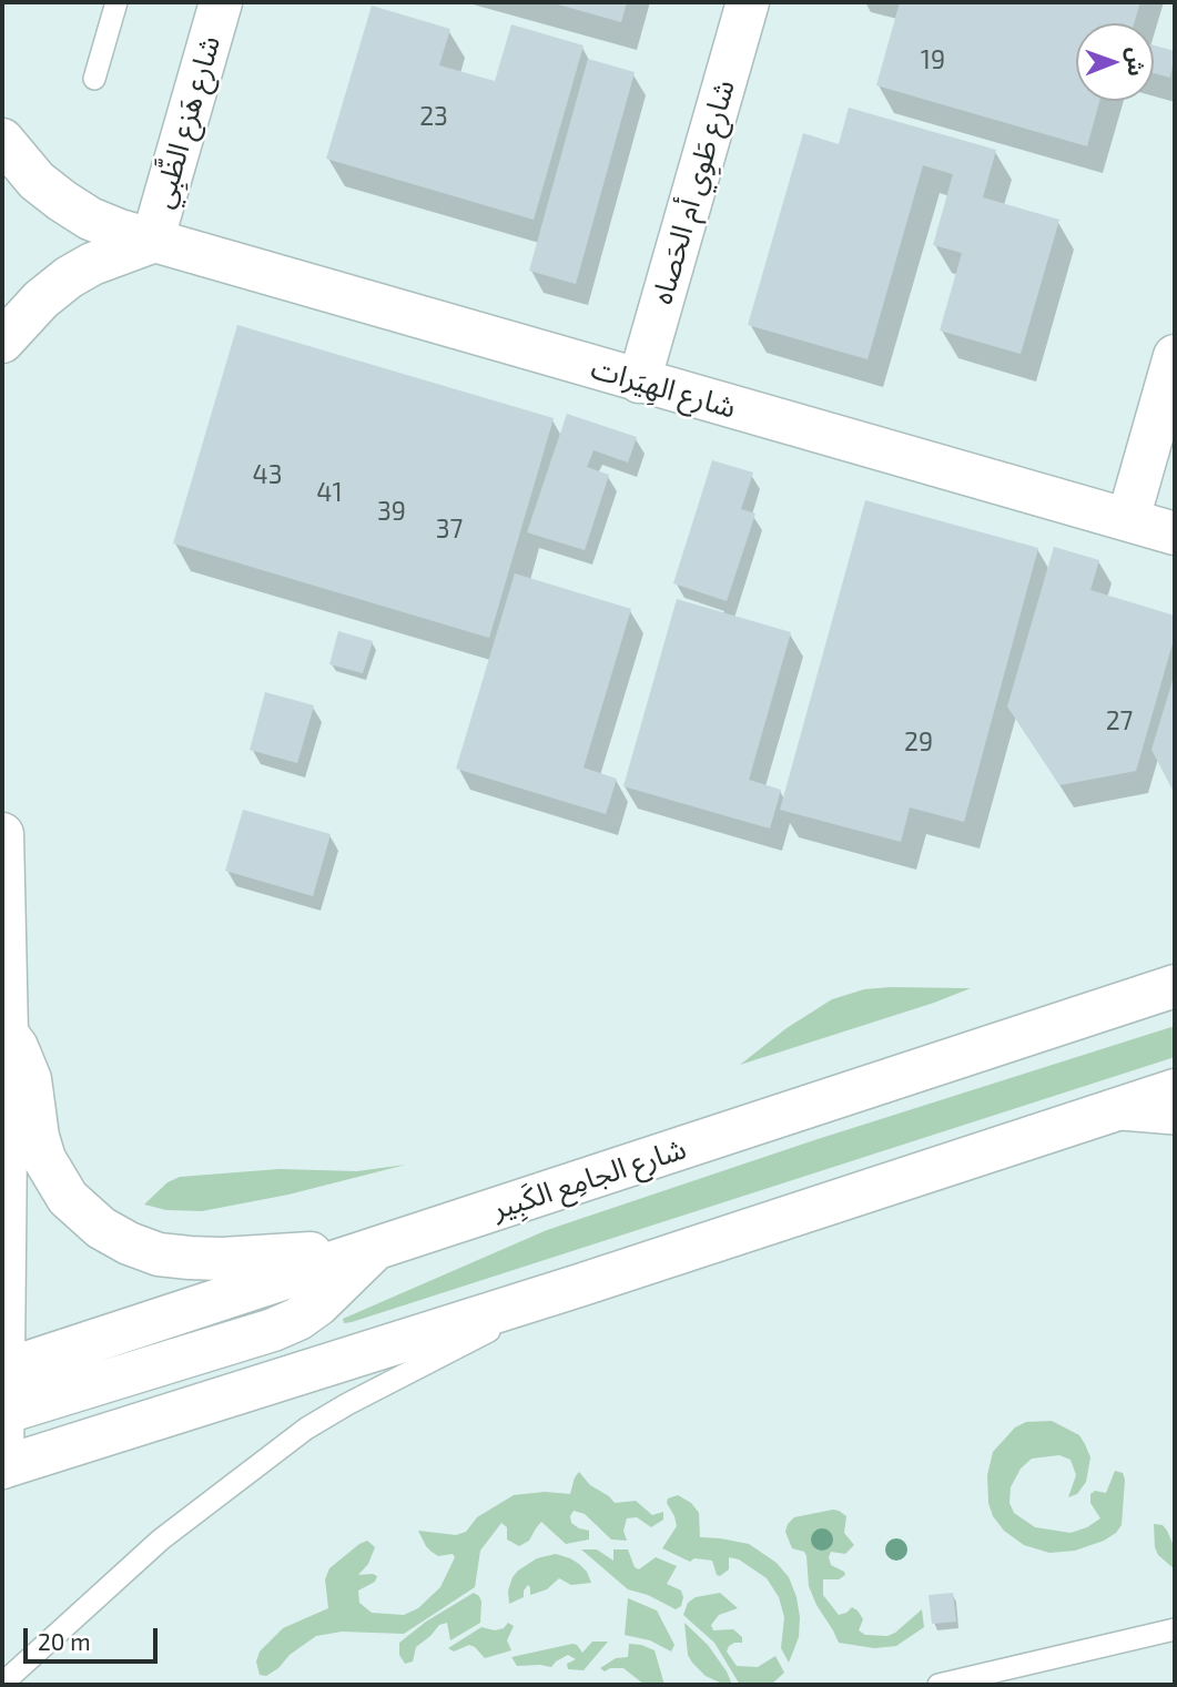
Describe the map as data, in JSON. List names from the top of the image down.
{
  "streets": {
    "main road": [
      "شارع هَزع الظَّبِي",
      "شارع طَوِي أم الحَصاه",
      "شارع الهِيَرات",
      "شارع الجامِع الكَبِير"
    ]
  },
  "crossings": [
    ["شارع هَزع الظَّبِي", "شارع الهِيَرات"],
    ["شارع طَوِي أم الحَصاه", "شارع الهِيَرات"]
  ],
  "house_numbers": [
    "19",
    "23",
    "43",
    "41",
    "39",
    "37",
    "27",
    "29"
  ],
  "scale_bar": "20 m",
  "north": "right"
}
